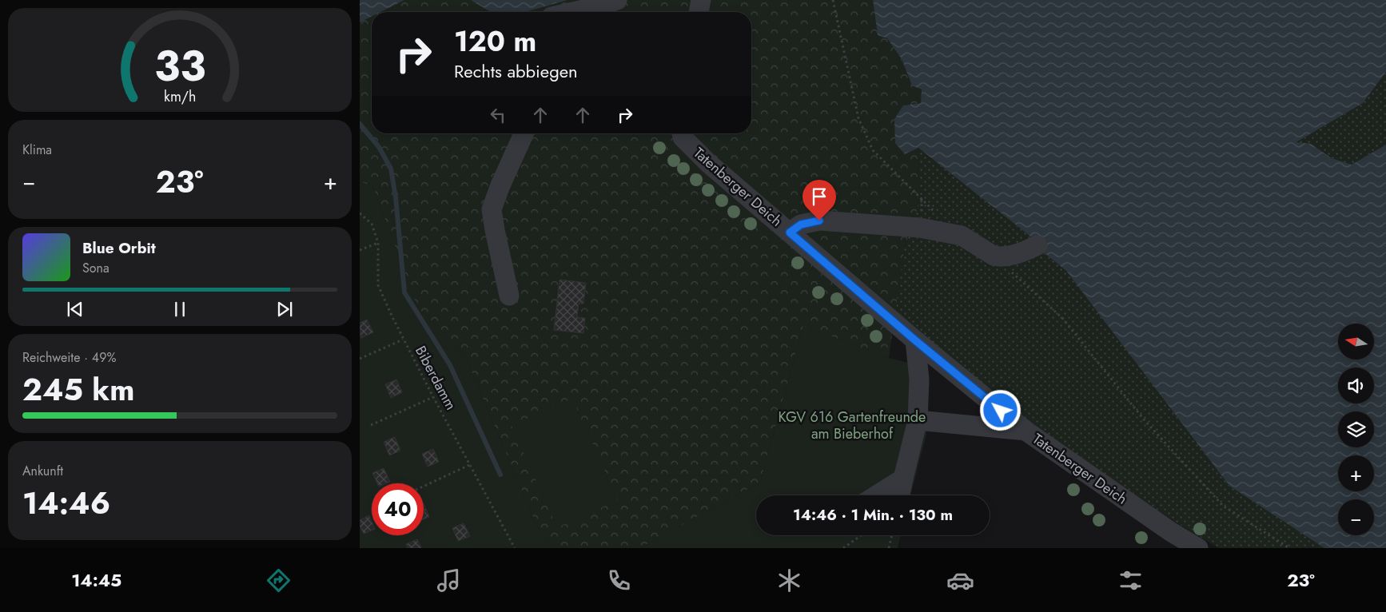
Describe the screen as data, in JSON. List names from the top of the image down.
{
  "streets": {
    "street": ["Tatenberger Deich"],
    "path": ["Biberdamm"]
  },
  "parks": ["KGV 616 Gartenfreunde am Bieberhof"],
  "north": "left",
  "page": {
    "turn": ["120 m", "Rechts abbiegen"],
    "tile": [
      "Klima",
      ["Reichweite · 49%", "245 km"],
      ["Ankunft", "14:46"]
    ],
    "heat": ["−", "23°", "+"],
    "song": ["Blue Orbit", "Sona"],
    "map_buttons": ["+", "−"],
    "limit": "40",
    "trip": "14:46 · 1 Min. · 130 m",
    "tabs": ["14:45", "23°"],
    "gauge": ["33", "km/h"]
  }
}
